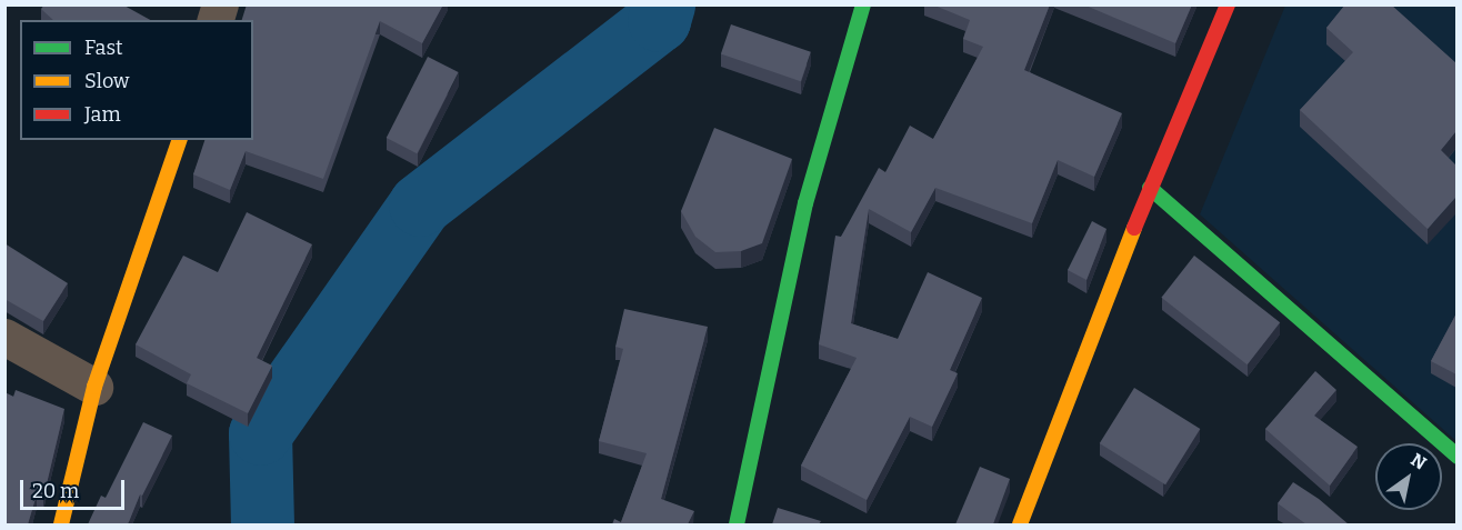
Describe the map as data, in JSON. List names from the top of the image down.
{
  "legend": ["Fast", "Slow", "Jam"],
  "scale_bar": "20 m",
  "north": "top right"
}
